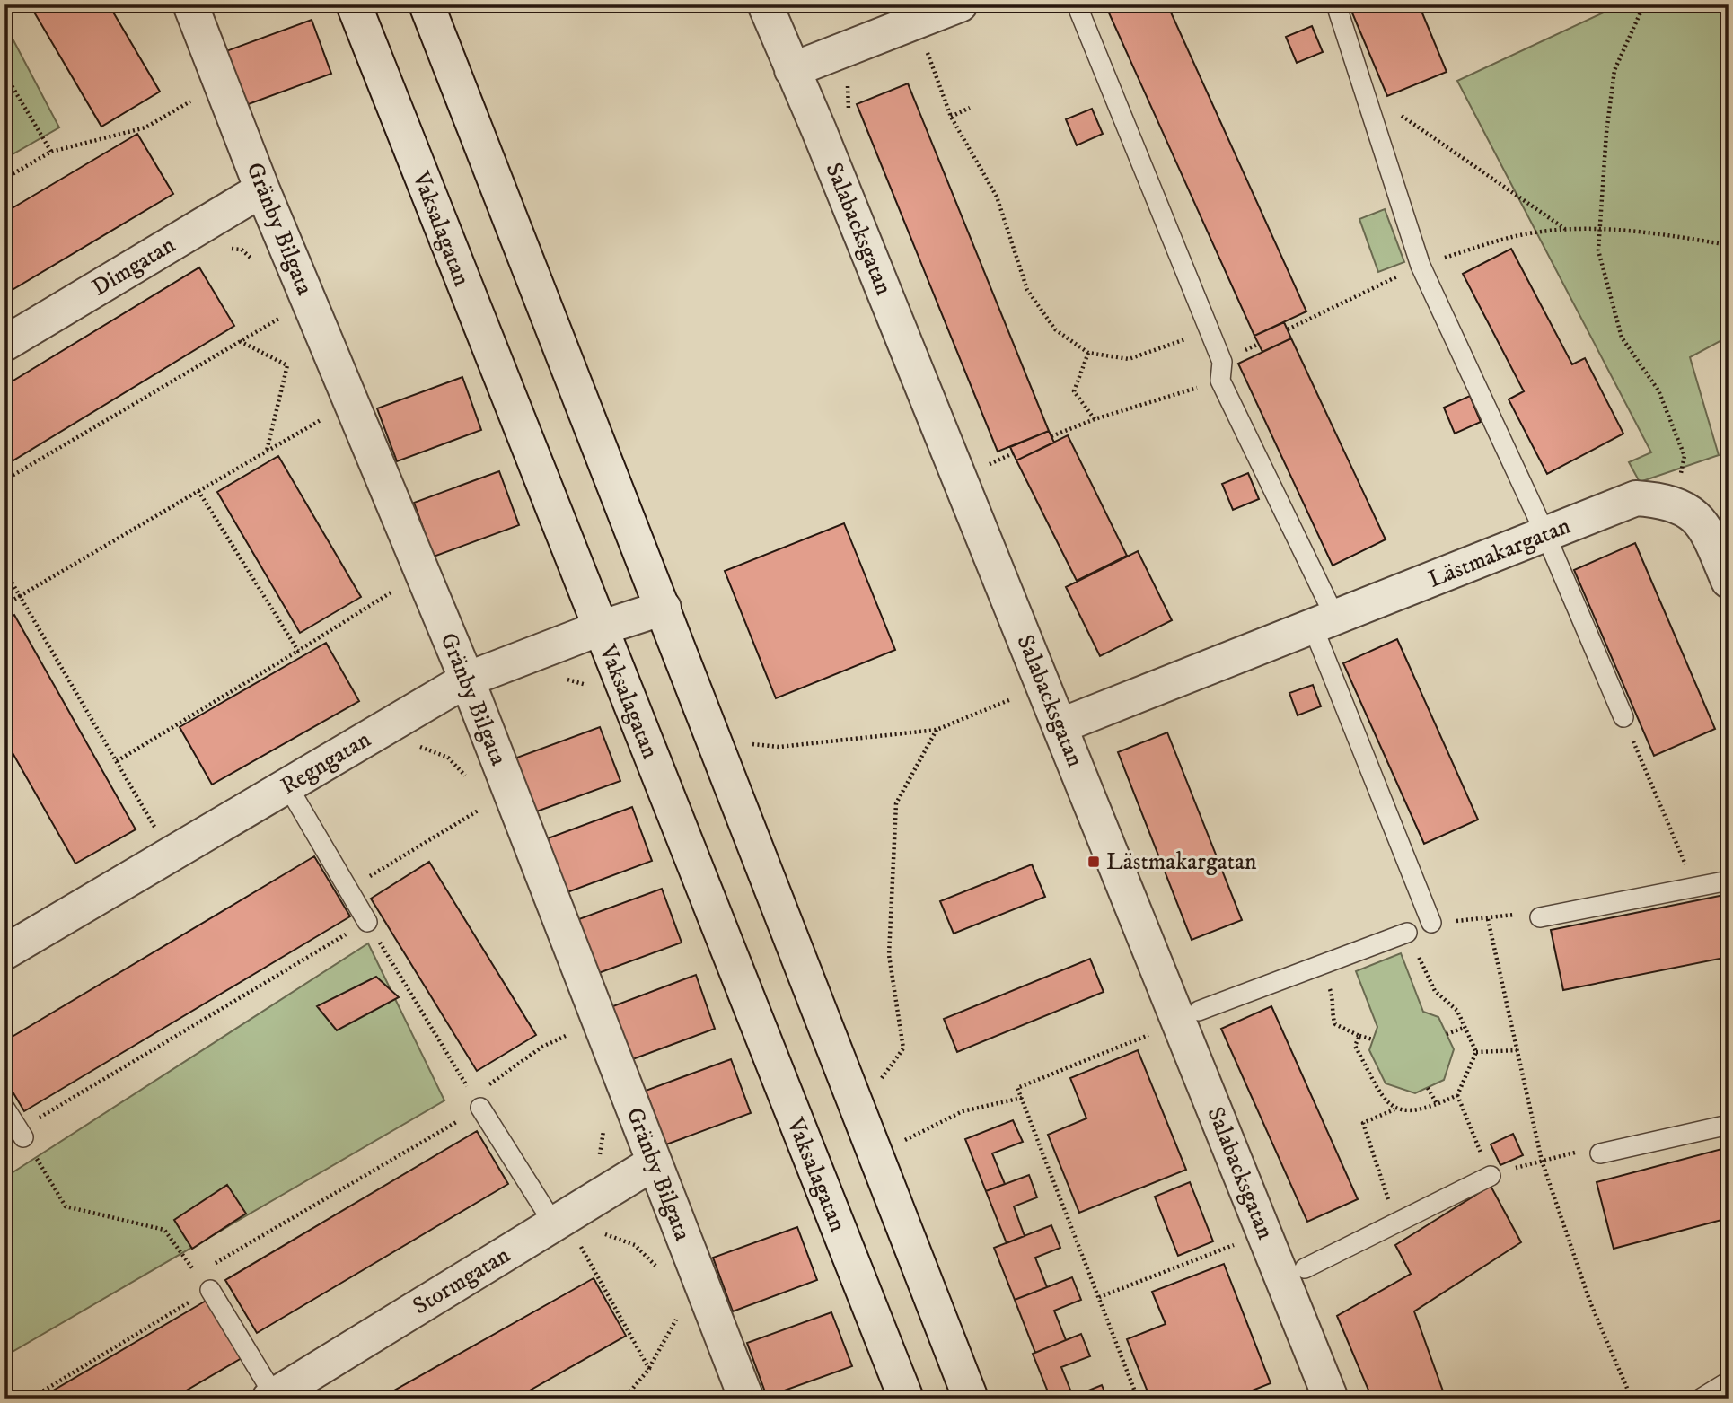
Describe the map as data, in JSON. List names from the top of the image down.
{
  "streets": {
    "street": [
      "Gränby Bilgata",
      "Vaksalagatan",
      "Salabacksgatan",
      "Dimgatan",
      "Lästmakargatan",
      "Regngatan",
      "Stormgatan"
    ]
  },
  "crossings": [
    ["Gränby Bilgata", "Dimgatan"],
    ["Gränby Bilgata", "Regngatan"],
    ["Gränby Bilgata", "Stormgatan"],
    ["Vaksalagatan", "Regngatan"],
    ["Salabacksgatan", "Lästmakargatan"]
  ],
  "places": {
    "transit": ["Lästmakargatan"]
  }
}
